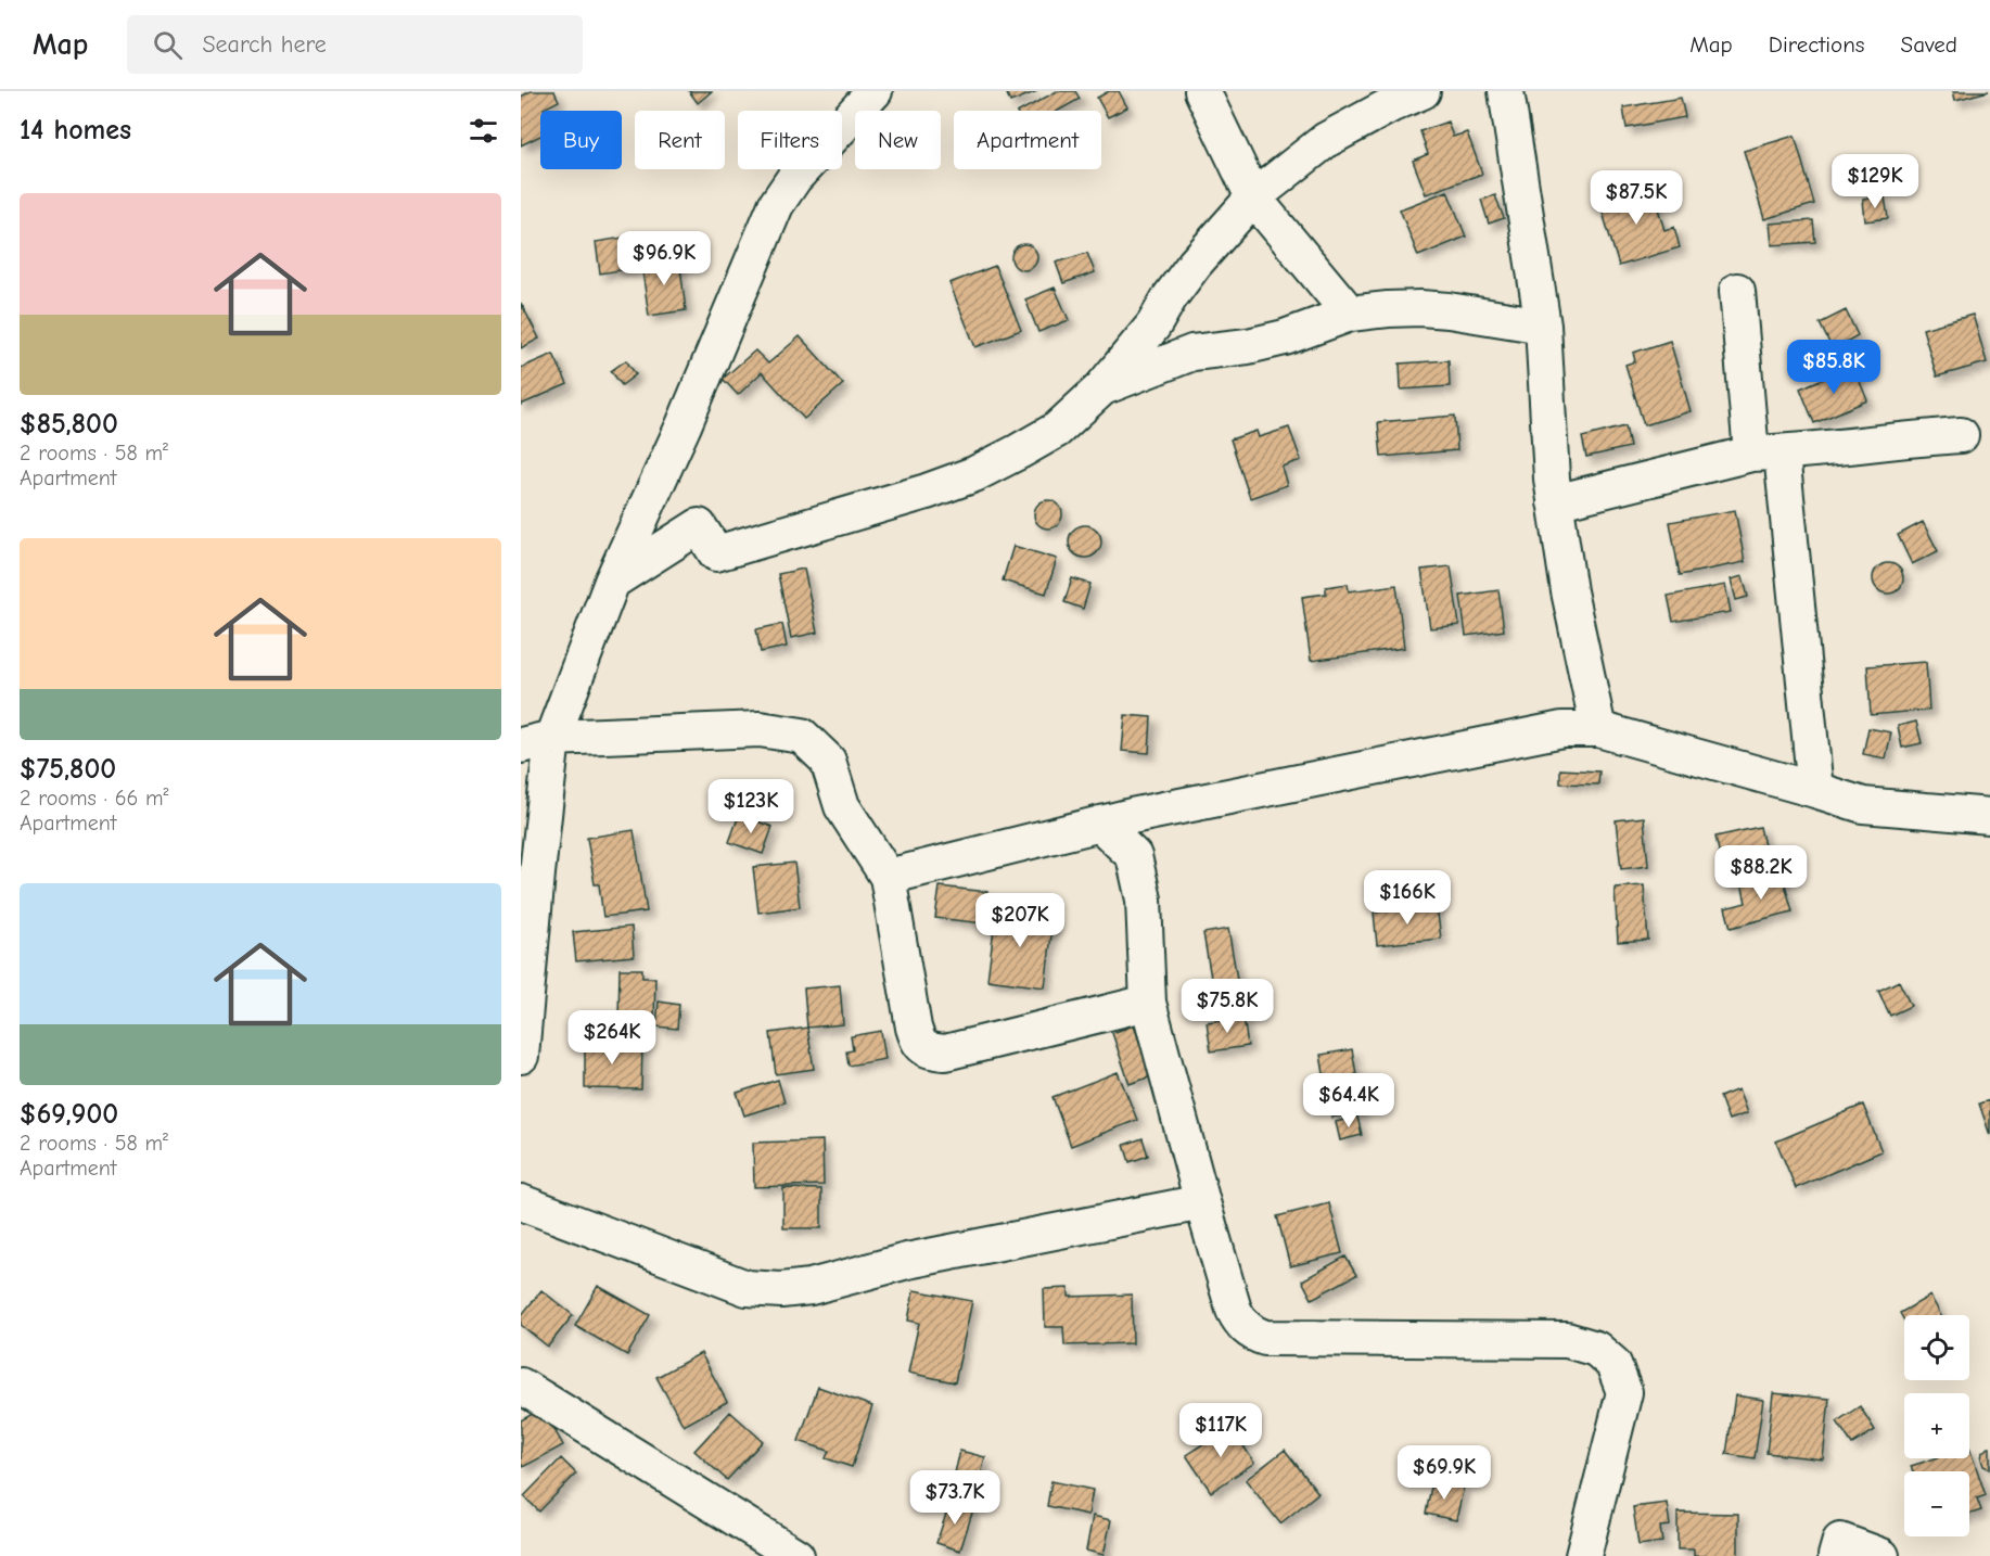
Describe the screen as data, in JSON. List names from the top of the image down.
{
  "page": {
    "header": "Map",
    "search": "Search here",
    "nav": ["Map", "Directions", "Saved"],
    "heading": "14 homes",
    "chip": [
      "Buy",
      "Rent",
      "Filters",
      "New",
      "Apartment"
    ],
    "price": [
      "$129K",
      "$87.5K",
      "$96.9K",
      "$85.8K",
      "$123K",
      "$88.2K",
      "$166K",
      "$207K",
      "$75.8K",
      "$264K",
      "$64.4K",
      "$117K",
      "$69.9K",
      "$73.7K"
    ],
    "list": [
      {
        "name": "$85,800",
        "note": "2 rooms · 58 m² · Apartment"
      },
      {
        "name": "$75,800",
        "note": "2 rooms · 66 m² · Apartment"
      },
      {
        "name": "$69,900",
        "note": "2 rooms · 58 m² · Apartment"
      }
    ],
    "map_buttons": ["+", "−"]
  }
}
